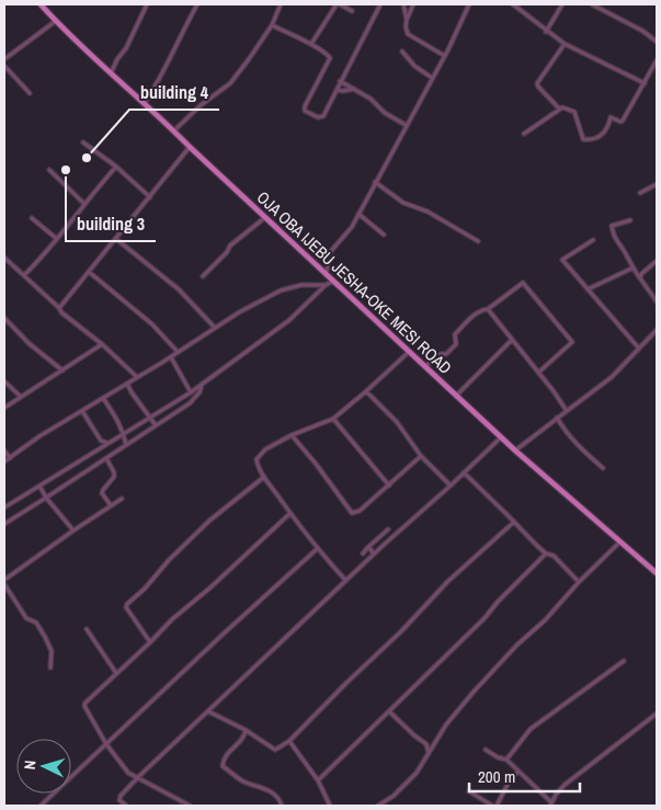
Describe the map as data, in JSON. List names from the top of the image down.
{
  "streets": {
    "main road": ["OJA OBA IJEBU JESHA-OKE MESI ROAD"]
  },
  "places": ["building 4", "building 3"],
  "scale_bar": "200 m",
  "north": "left"
}
